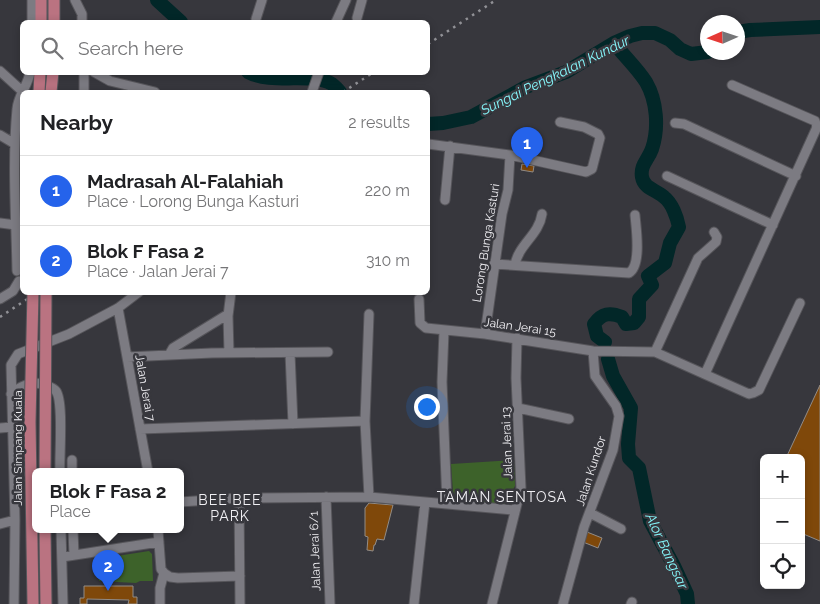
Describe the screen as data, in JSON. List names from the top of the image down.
{
  "streets": {
    "main road": ["Jalan Simpang Kuala"],
    "street": [
      "Lorong Bunga Kasturi",
      "Jalan Jerai 15",
      "Jalan Jerai 7",
      "Jalan Jerai 13",
      "Jalan Kundor",
      "Jalan Jerai 6/1"
    ]
  },
  "crossings": [
    ["Lorong Bunga Kasturi", "Jalan Jerai 15"],
    ["Jalan Jerai 15", "Jalan Jerai 13"],
    ["Jalan Jerai 15", "Jalan Kundor"]
  ],
  "districts": ["TAMAN SENTOSA", "BEE BEE PARK"],
  "water": ["Sungai Pengkalan Kundur", "Alor Bangsar"],
  "north": "left",
  "page": {
    "search": "Search here",
    "heading": ["Nearby", "2 results"],
    "pins": ["1", "2"],
    "list": [
      {
        "mark": "1",
        "name": "Madrasah Al-Falahiah",
        "note": "Place · Lorong Bunga Kasturi",
        "value": "220 m"
      },
      {
        "mark": "2",
        "name": "Blok F Fasa 2",
        "note": "Place · Jalan Jerai 7",
        "value": "310 m"
      }
    ],
    "map_buttons": ["+", "−"],
    "popup": ["Blok F Fasa 2", "Place"]
  }
}
